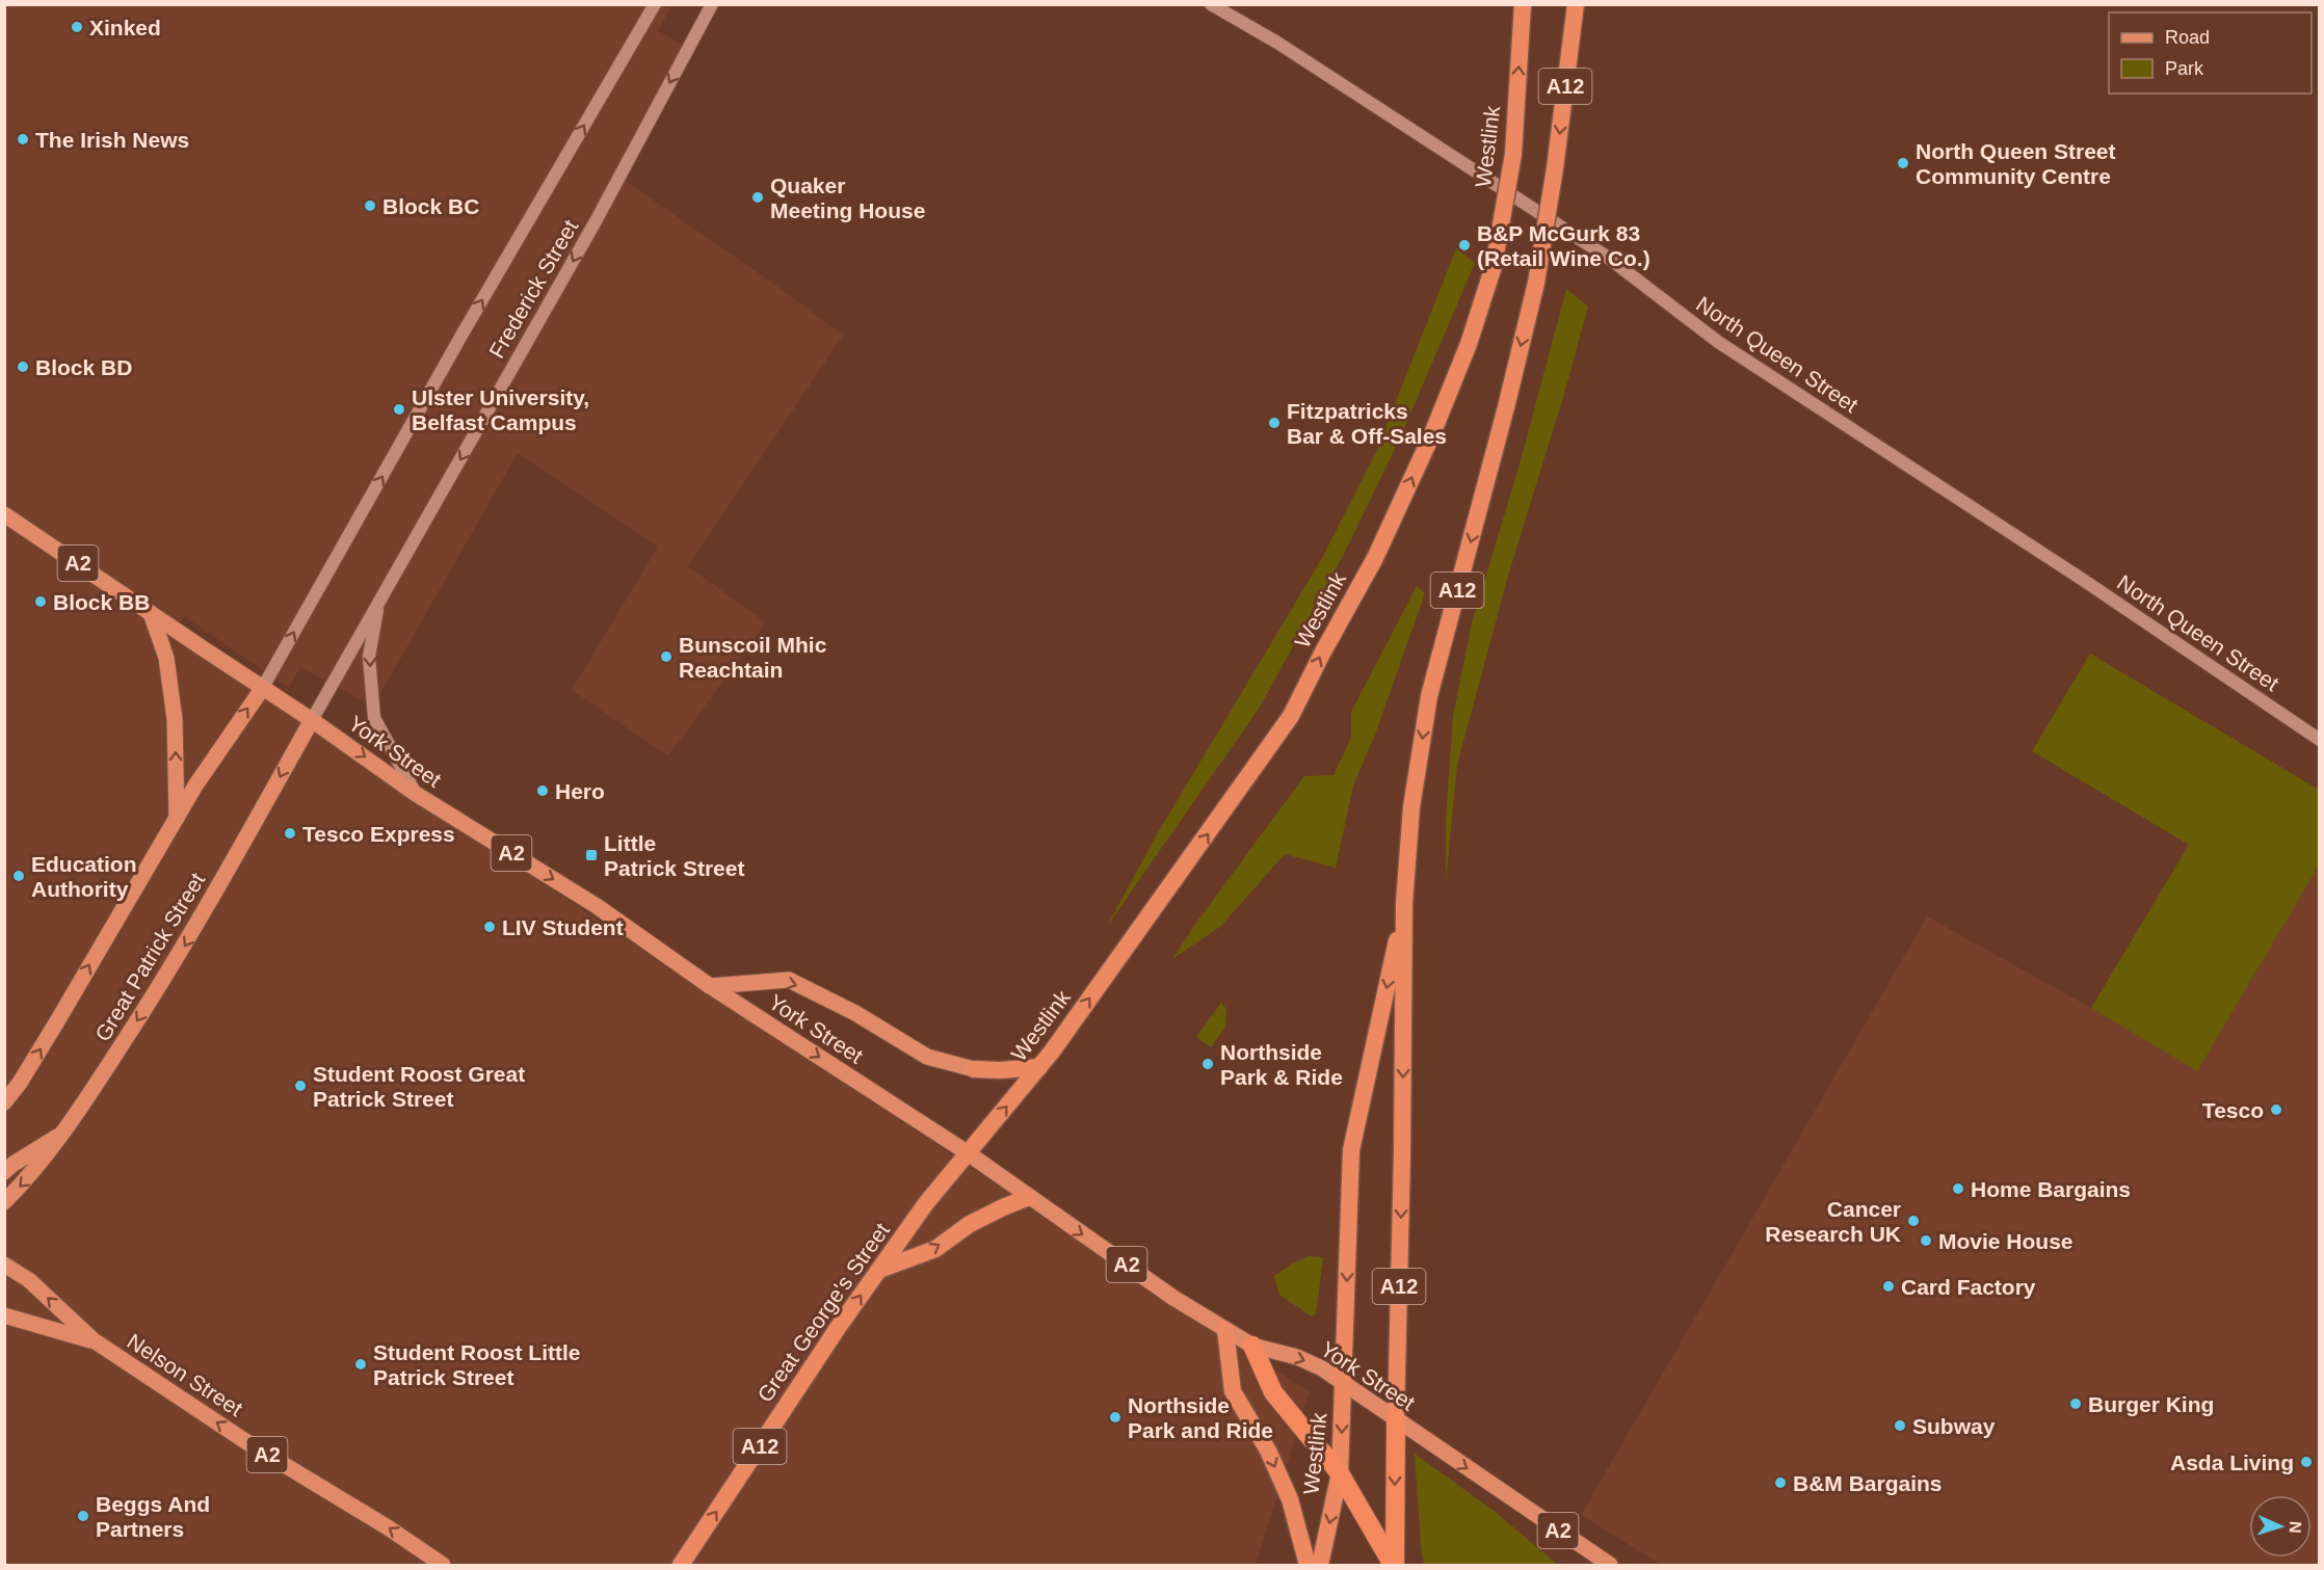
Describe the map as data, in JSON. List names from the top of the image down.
{
  "streets": {
    "highway": ["A12", "Westlink", "Great George's Street"],
    "main road": [
      "Frederick Street",
      "North Queen Street",
      "A2",
      "York Street",
      "Great Patrick Street",
      "Nelson Street"
    ]
  },
  "crossings": [
    ["Westlink", "York Street"],
    ["Westlink", "Great George's Street"],
    ["Frederick Street", "York Street"],
    ["Frederick Street", "Great Patrick Street"],
    ["York Street", "Great Patrick Street"],
    ["York Street", "Great George's Street"]
  ],
  "one_way": ["York Street", "Great George's Street", "Nelson Street"],
  "places": {
    "other": [
      "Xinked",
      "The Irish News",
      "North Queen Street Community Centre",
      "Quaker Meeting House",
      "Block BC",
      "B&P McGurk 83 (Retail Wine Co.)",
      "Block BD",
      "Ulster University, Belfast Campus",
      "Fitzpatricks Bar & Off-Sales",
      "Block BB",
      "Bunscoil Mhic Reachtain",
      "Hero",
      "Tesco Express",
      "Education Authority",
      "LIV Student",
      "Northside Park & Ride",
      "Student Roost Great Patrick Street",
      "Tesco",
      "Home Bargains",
      "Cancer Research UK",
      "Movie House",
      "Card Factory",
      "Student Roost Little Patrick Street",
      "Burger King",
      "Northside Park and Ride",
      "Subway",
      "Asda Living",
      "B&M Bargains",
      "Beggs And Partners"
    ],
    "transit": ["Little Patrick Street"]
  },
  "legend": ["Road", "Park"],
  "north": "right"
}
